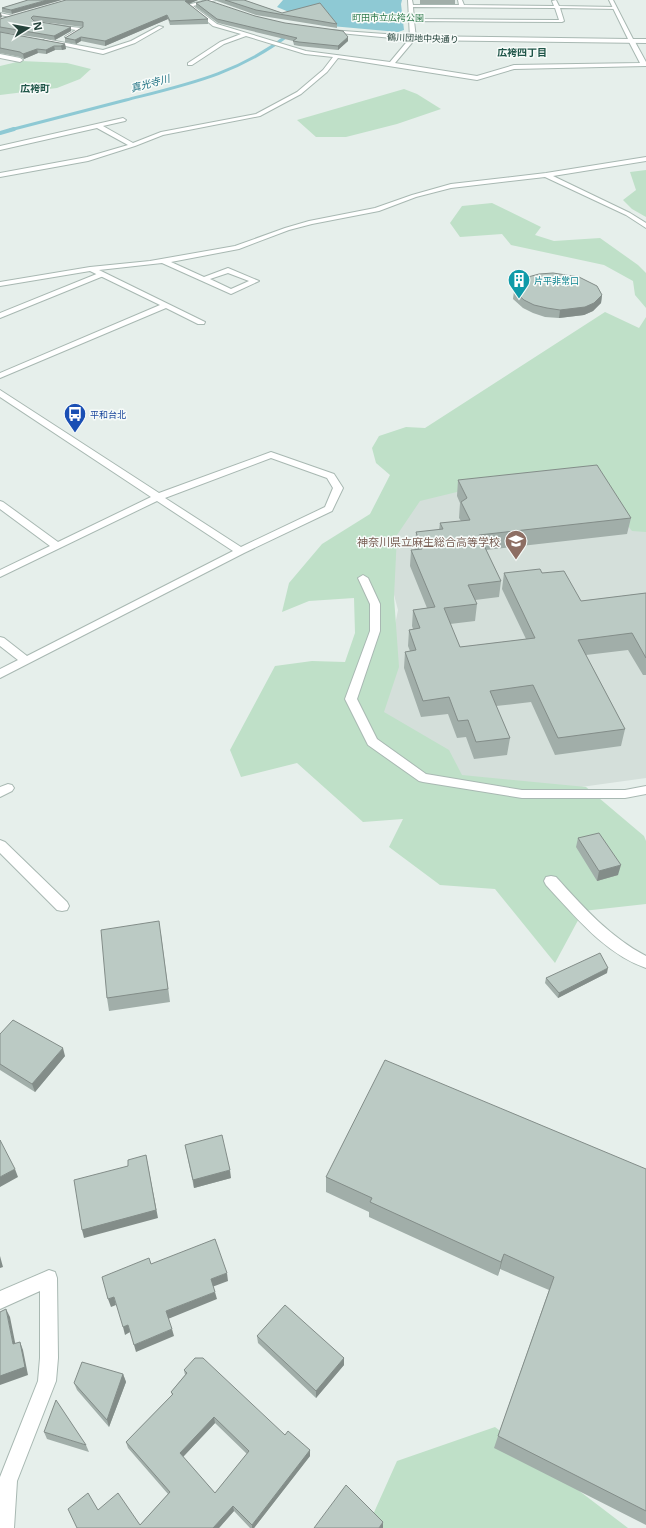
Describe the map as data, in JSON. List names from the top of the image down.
{
  "streets": {
    "street": ["鶴川団地中央通り"]
  },
  "districts": ["広袴四丁目", "広袴町"],
  "water": ["真光寺川"],
  "parks": ["町田市立広袴公園"],
  "places": {
    "building": ["片平非常口"],
    "bus stop": ["平和台北"],
    "school or university": ["神奈川県立麻生総合高等学校"]
  },
  "north": "right"
}
